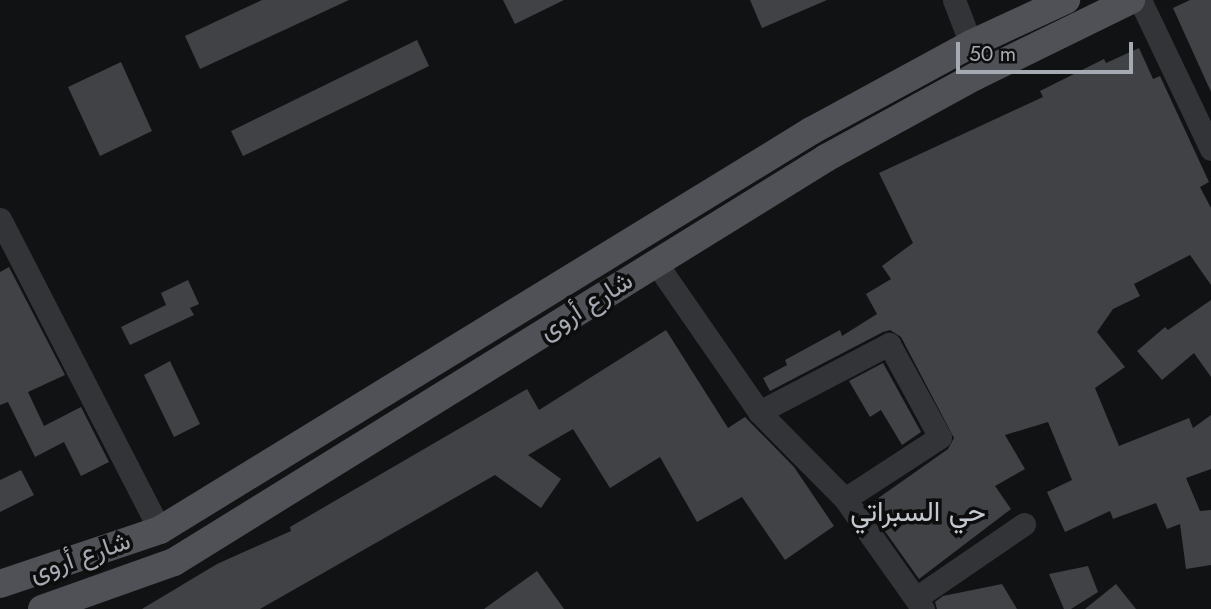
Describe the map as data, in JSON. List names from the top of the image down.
{
  "streets": {
    "main road": ["شارع أروى"]
  },
  "districts": ["حي السبراتي"],
  "scale_bar": "50 m"
}
